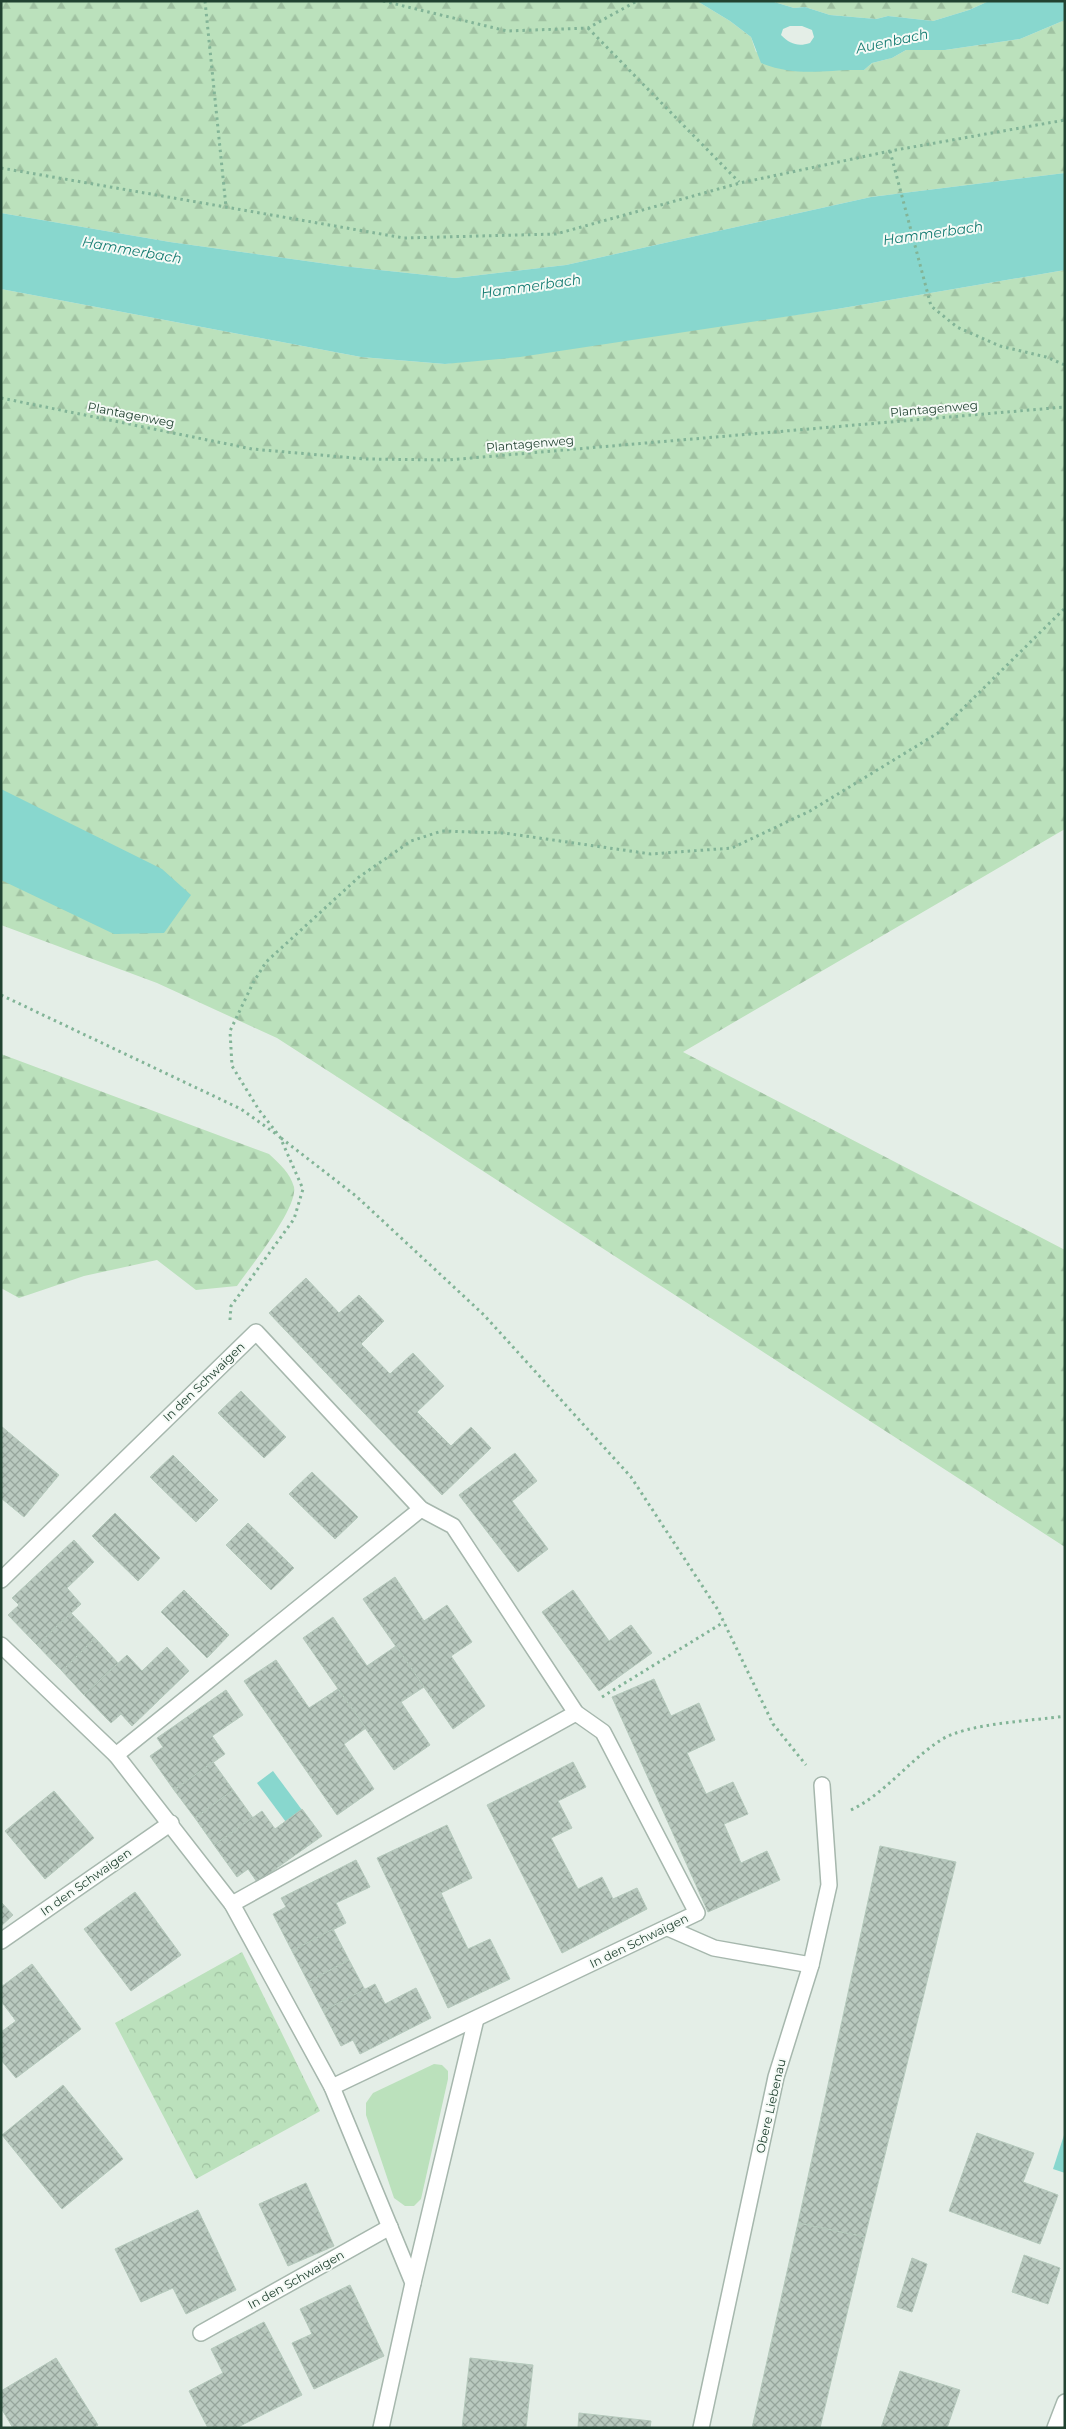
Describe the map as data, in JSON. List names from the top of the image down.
{
  "streets": {
    "street": ["In den Schwaigen", "Obere Liebenau"],
    "path": ["Plantagenweg"]
  },
  "water": ["Auenbach", "Hammerbach"]
}
